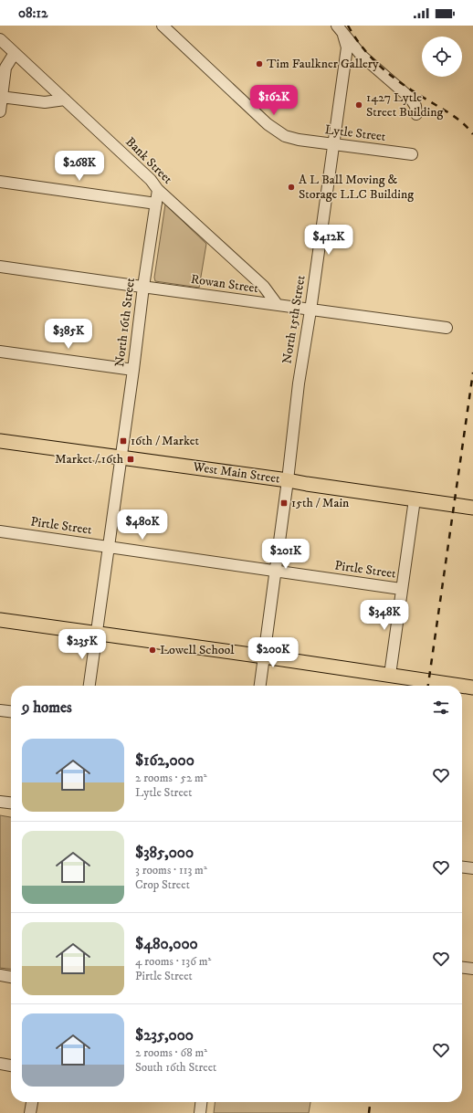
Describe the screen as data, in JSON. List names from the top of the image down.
{
  "streets": {
    "main road": ["West Main Street"],
    "street": [
      "Lytle Street",
      "Bank Street",
      "Rowan Street",
      "North 15th Street",
      "North 16th Street",
      "Pirtle Street"
    ]
  },
  "crossings": [
    ["Lytle Street", "North 15th Street"],
    ["Bank Street", "Rowan Street"],
    ["Bank Street", "North 16th Street"],
    ["Rowan Street", "North 15th Street"],
    ["Rowan Street", "North 16th Street"],
    ["North 15th Street", "West Main Street"],
    ["North 15th Street", "Pirtle Street"],
    ["North 16th Street", "West Main Street"],
    ["North 16th Street", "Pirtle Street"]
  ],
  "places": {
    "other": [
      "Tim Faulkner Gallery",
      "1427 Lytle Street Building",
      "A L Ball Moving & Storage LLC Building",
      "Lowell School"
    ],
    "transit": ["16th / Market", "Market / 16th", "15th / Main"]
  },
  "page": {
    "status": "08:12",
    "price": [
      "$162K",
      "$268K",
      "$412K",
      "$385K",
      "$480K",
      "$201K",
      "$348K",
      "$235K",
      "$200K"
    ],
    "heading": "9 homes",
    "list": [
      {
        "name": "$162,000",
        "note": "2 rooms · 52 m² · Lytle Street"
      },
      {
        "name": "$385,000",
        "note": "3 rooms · 113 m² · Crop Street"
      },
      {
        "name": "$480,000",
        "note": "4 rooms · 136 m² · Pirtle Street"
      },
      {
        "name": "$235,000",
        "note": "2 rooms · 68 m² · South 16th Street"
      }
    ]
  }
}
